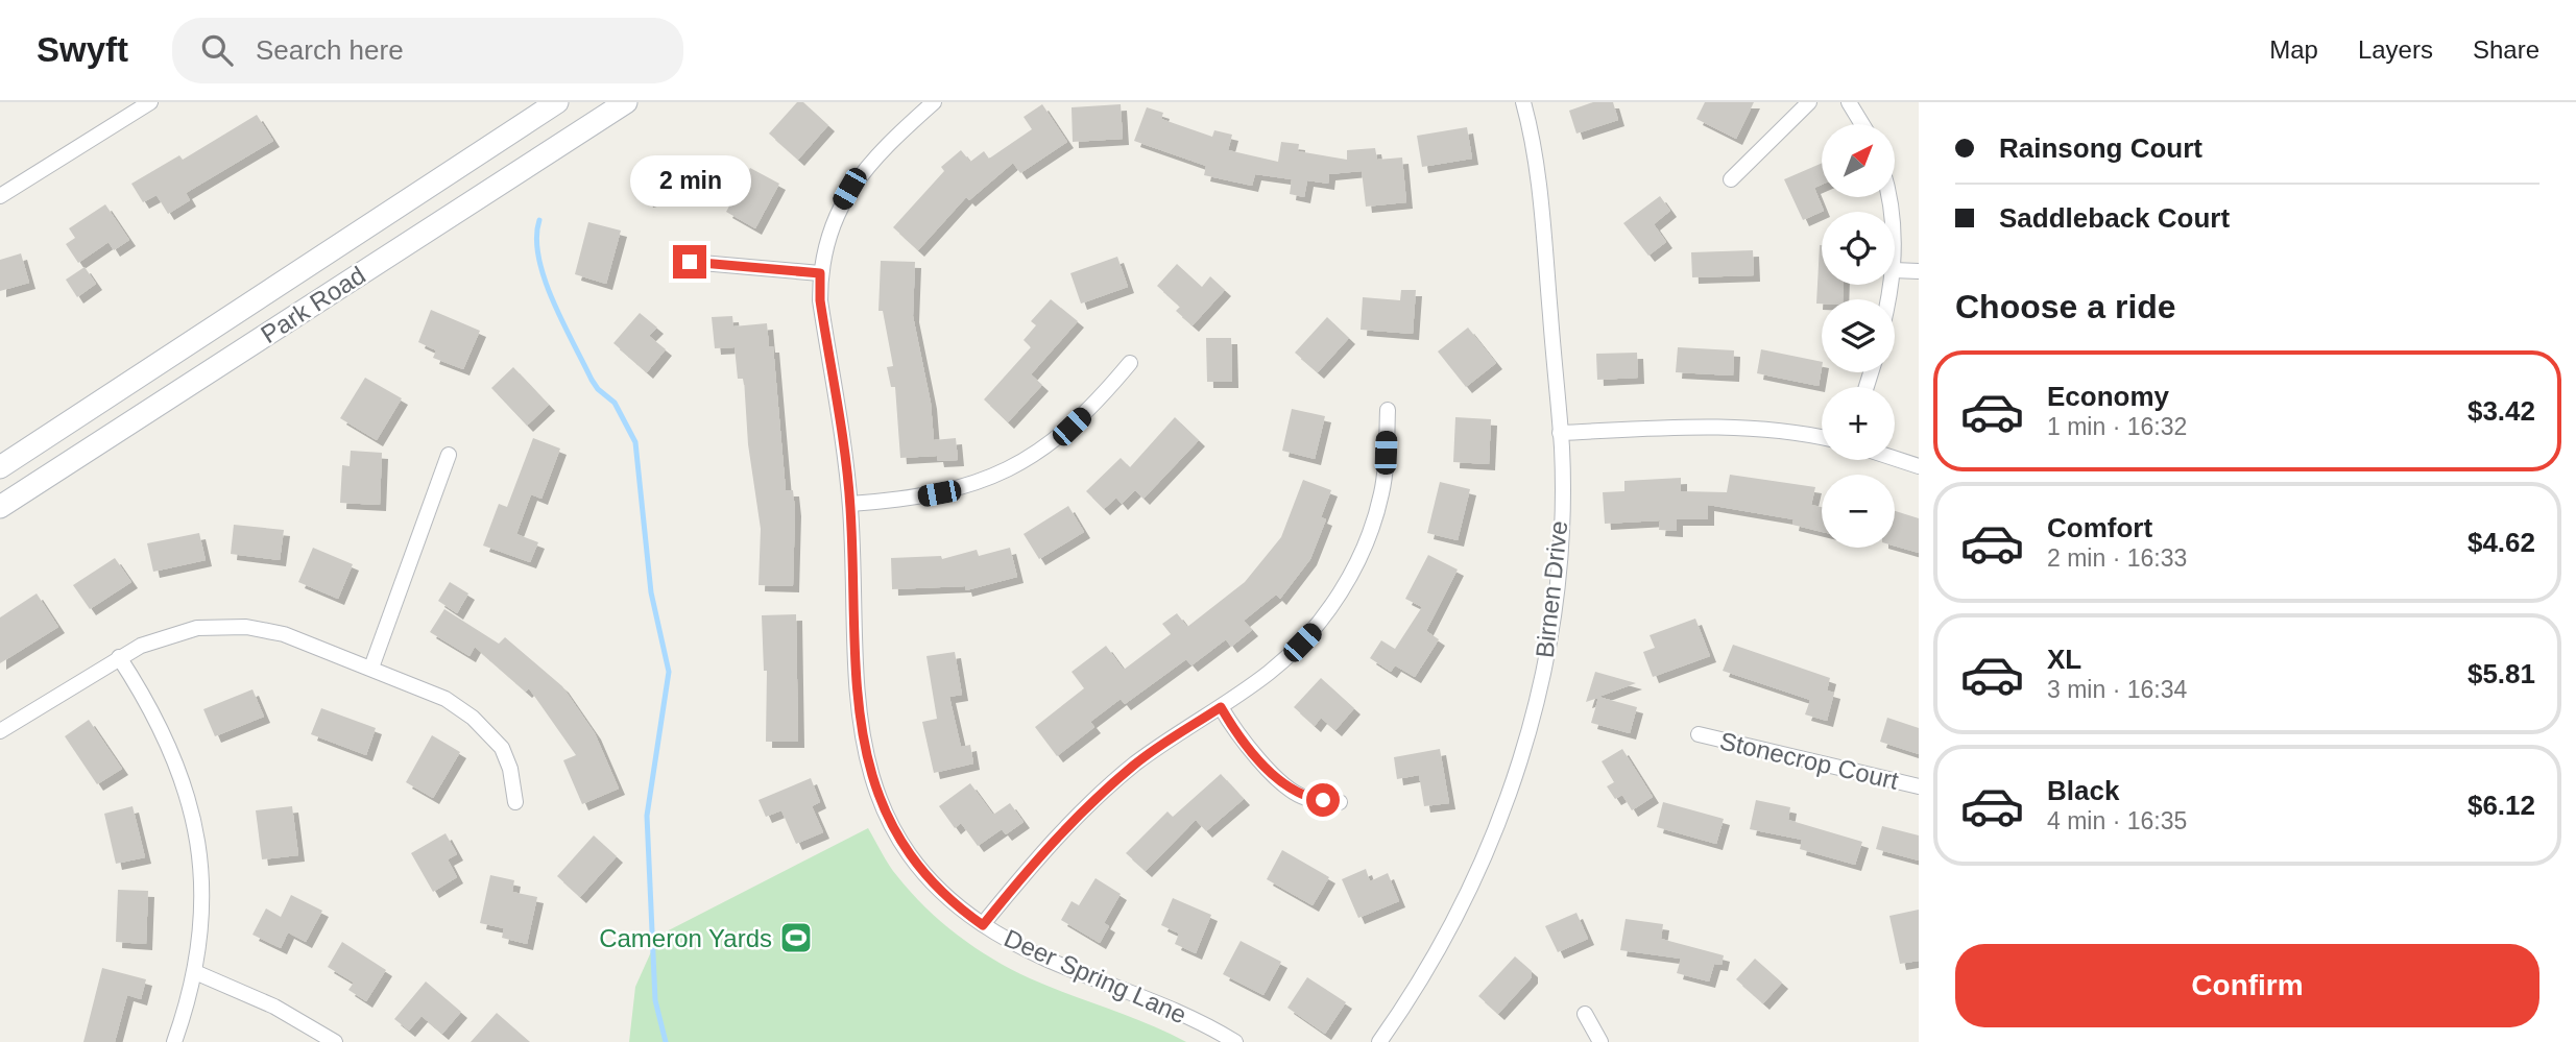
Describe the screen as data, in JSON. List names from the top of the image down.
{
  "streets": {
    "main road": ["Park Road"],
    "street": ["Birnen Drive", "Stonecrop Court", "Deer Spring Lane"]
  },
  "places": {
    "sports": ["Cameron Yards"]
  },
  "north": "top right",
  "page": {
    "header": "Swyft",
    "search": "Search here",
    "nav": ["Map", "Layers", "Share"],
    "banner": ["Rainsong Court", "Saddleback Court"],
    "map_buttons": ["+", "−"],
    "bubble": "2 min",
    "heading": "Choose a ride",
    "list": [
      {
        "name": "Economy",
        "note": "1 min · 16:32",
        "value": "$3.42"
      },
      {
        "name": "Comfort",
        "note": "2 min · 16:33",
        "value": "$4.62"
      },
      {
        "name": "XL",
        "note": "3 min · 16:34",
        "value": "$5.81"
      },
      {
        "name": "Black",
        "note": "4 min · 16:35",
        "value": "$6.12"
      }
    ],
    "buttons": "Confirm"
  }
}
